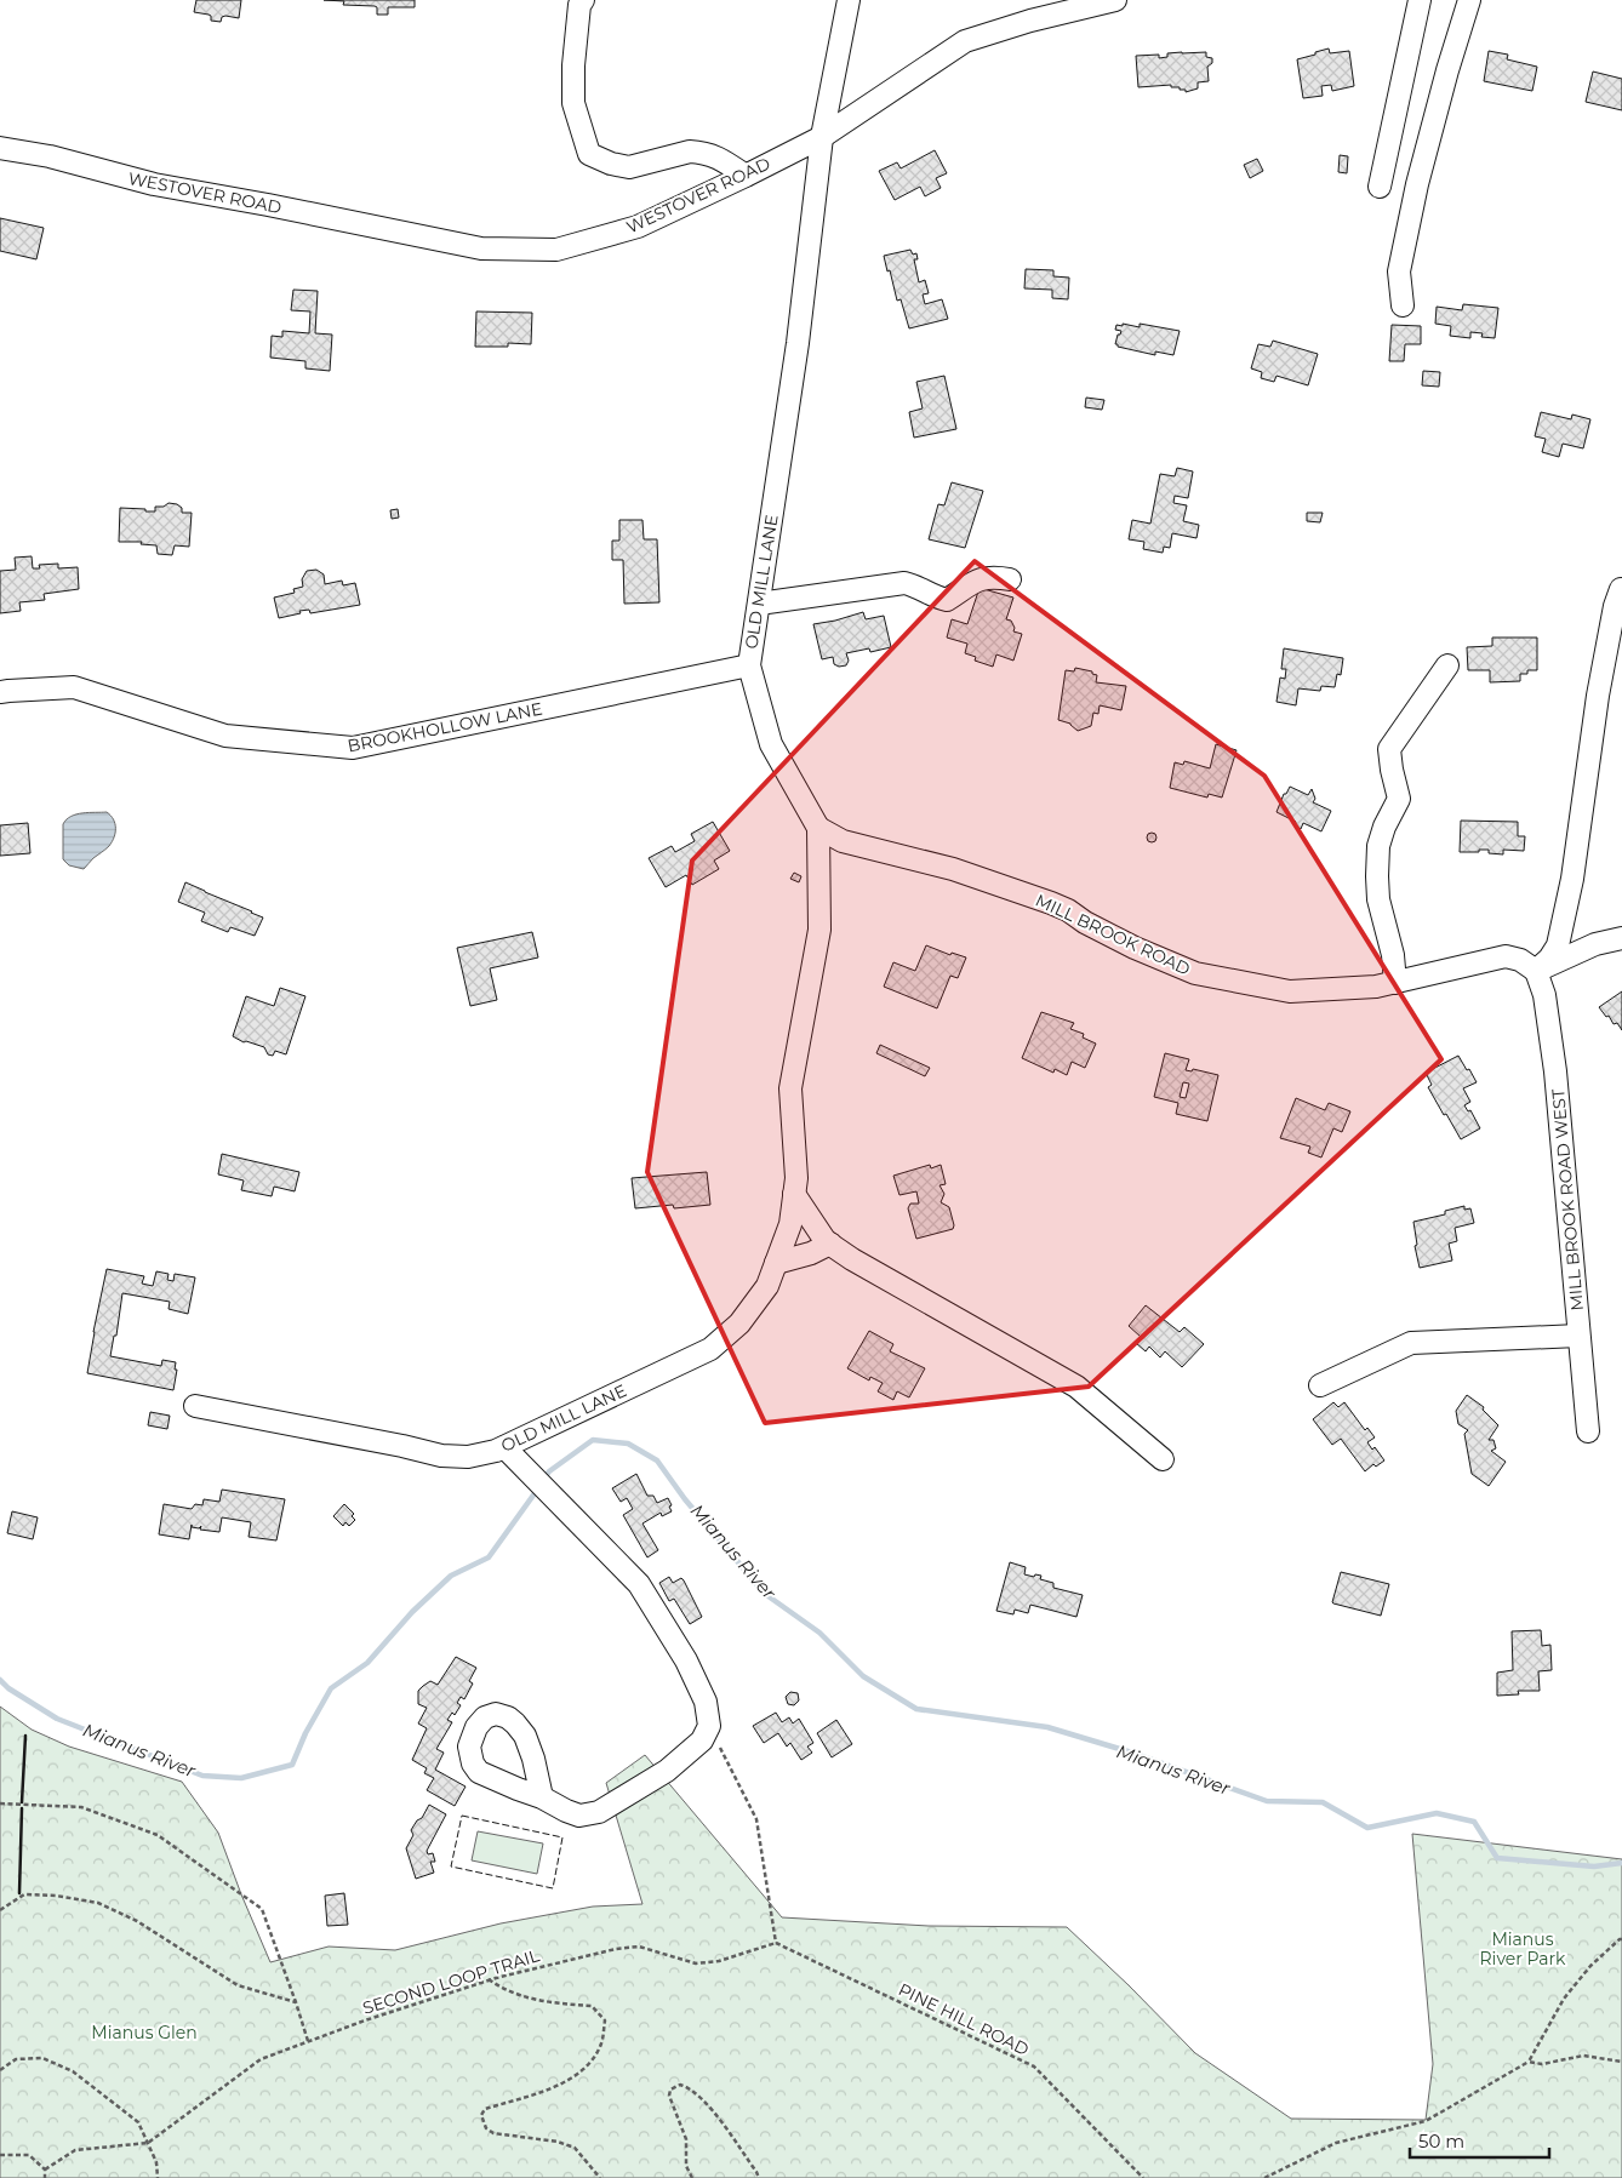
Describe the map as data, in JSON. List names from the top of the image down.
{
  "streets": {
    "street": [
      "WESTOVER ROAD",
      "OLD MILL LANE",
      "BROOKHOLLOW LANE",
      "MILL BROOK ROAD",
      "MILL BROOK ROAD WEST"
    ],
    "path": ["SECOND LOOP TRAIL", "PINE HILL ROAD"]
  },
  "crossings": [
    ["WESTOVER ROAD", "OLD MILL LANE"],
    ["OLD MILL LANE", "BROOKHOLLOW LANE"],
    ["OLD MILL LANE", "MILL BROOK ROAD"],
    ["MILL BROOK ROAD", "MILL BROOK ROAD WEST"],
    ["SECOND LOOP TRAIL", "PINE HILL ROAD"]
  ],
  "water": ["Mianus River"],
  "parks": ["Mianus River Park", "Mianus Glen"],
  "scale_bar": "50 m"
}
